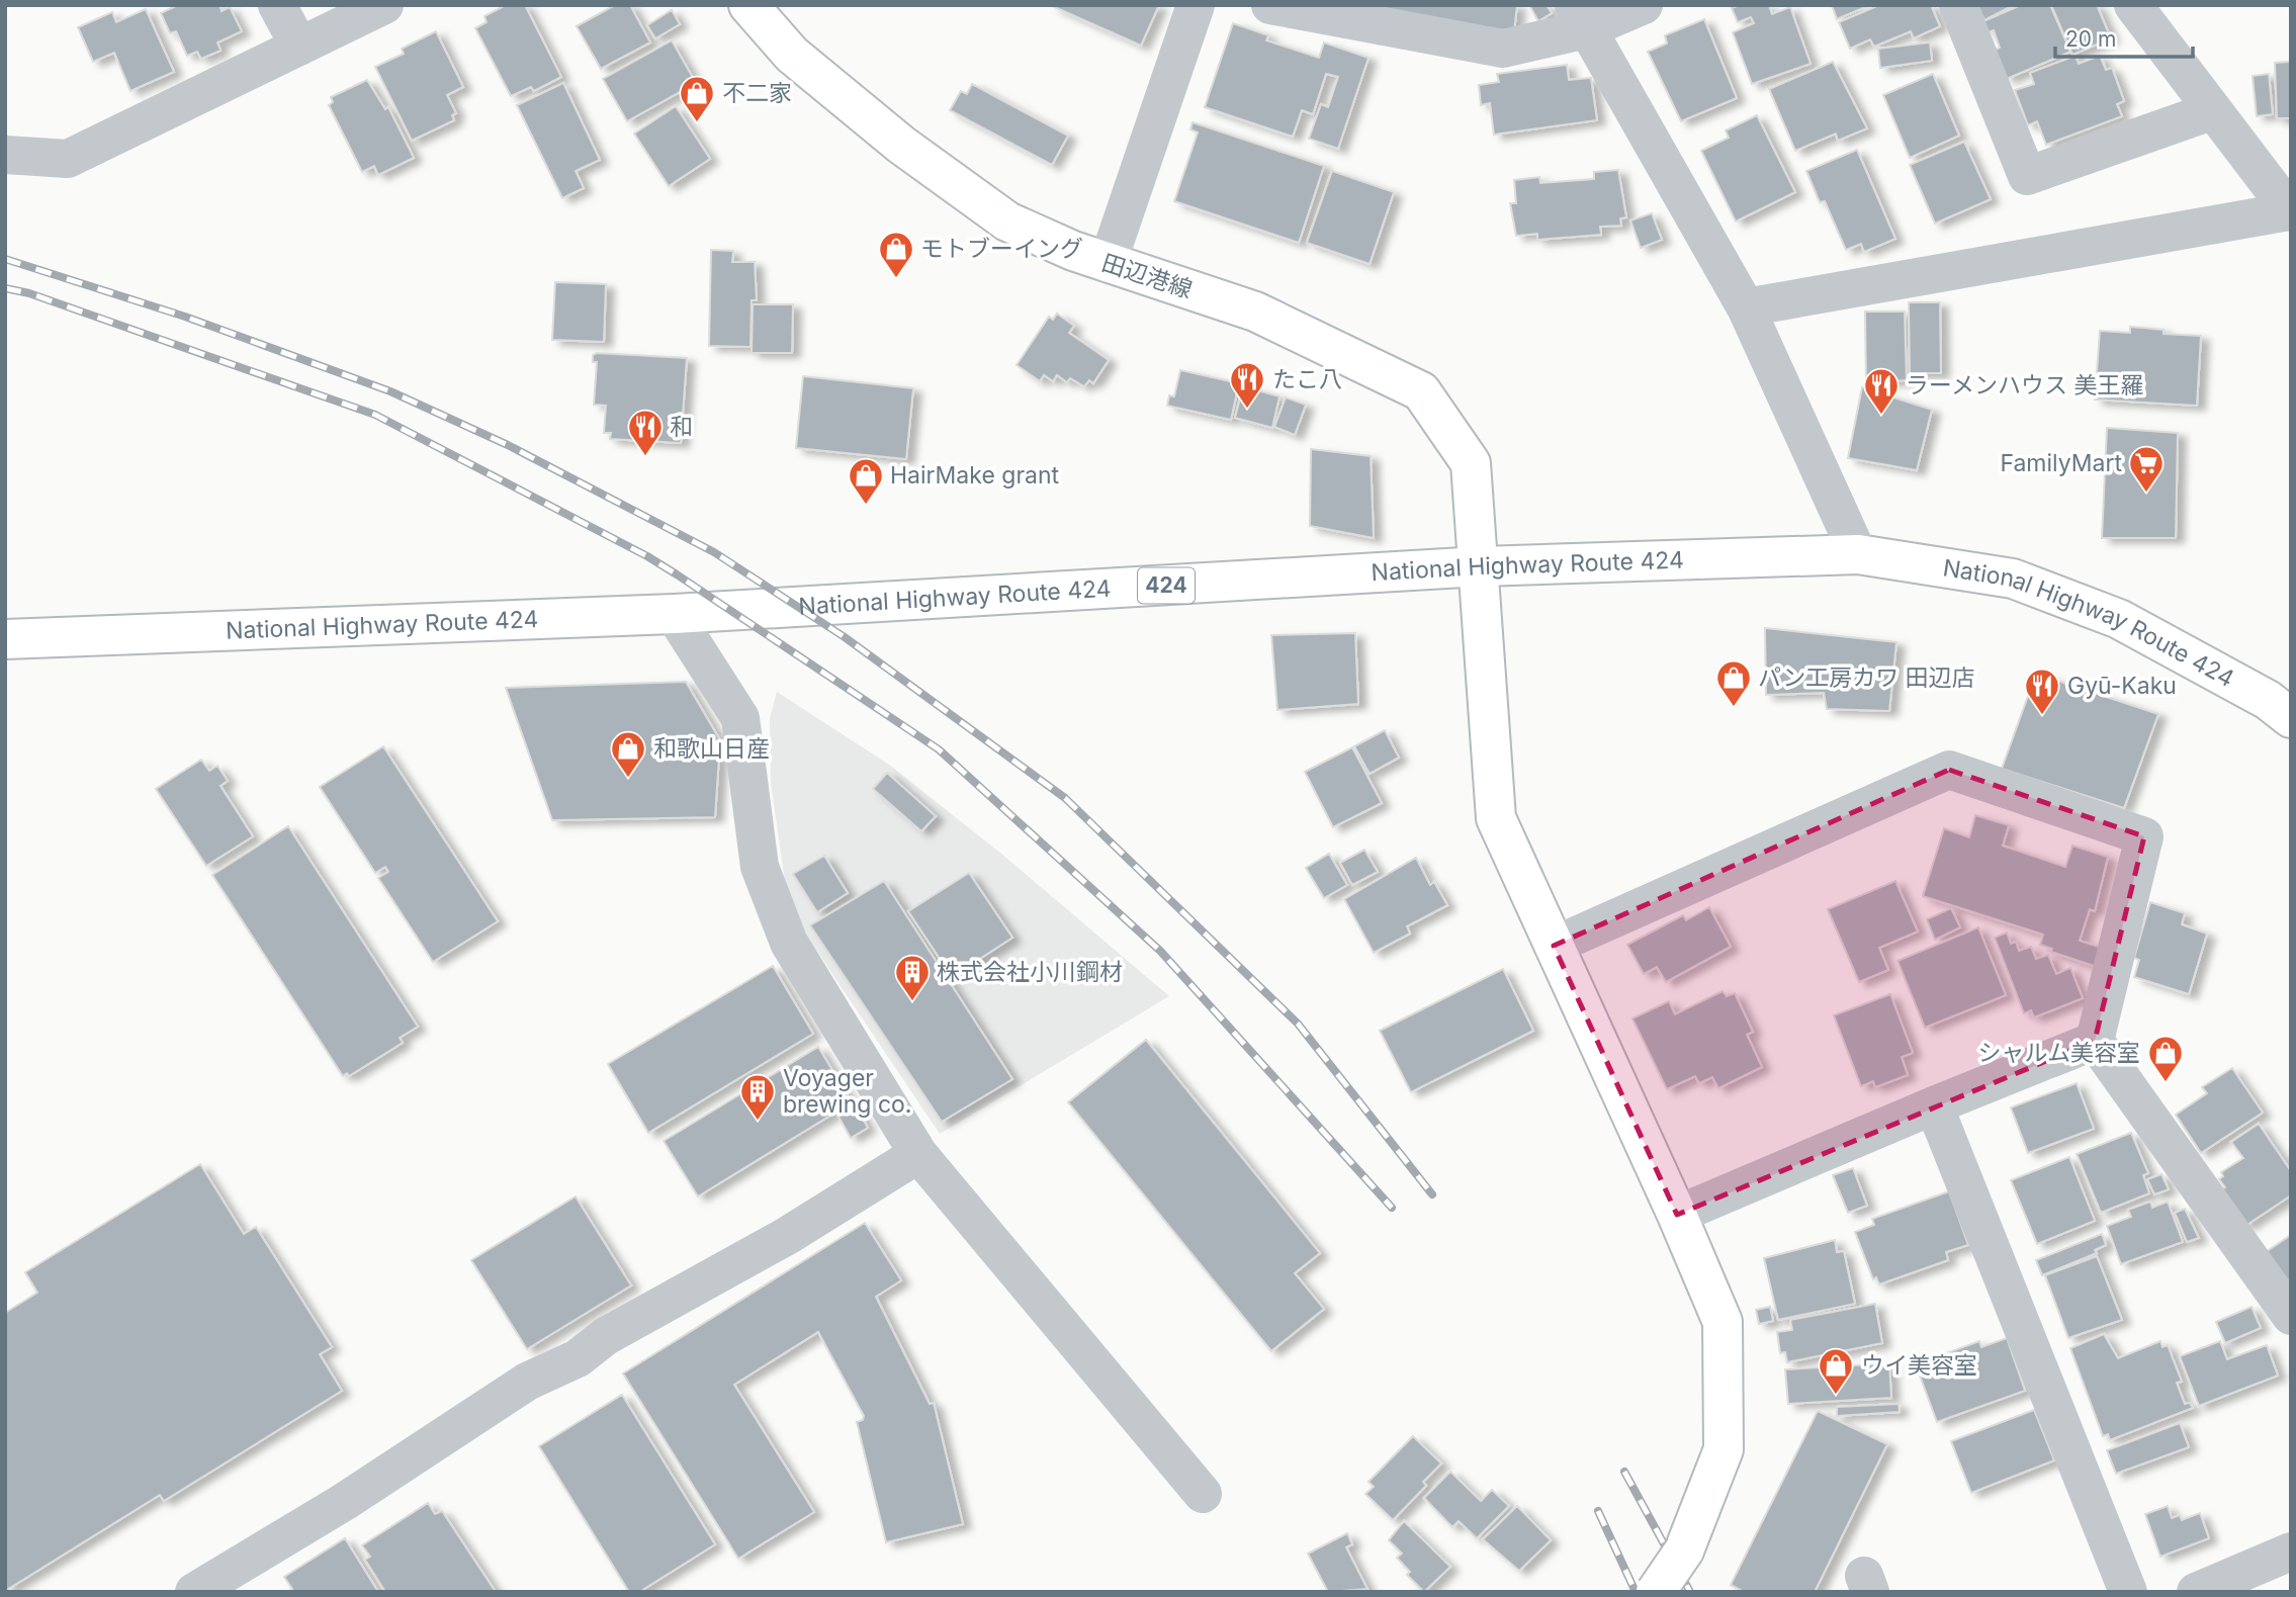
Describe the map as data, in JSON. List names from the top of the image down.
{
  "streets": {
    "main road": ["田辺港線", "National Highway Route 424", "424"]
  },
  "crossings": [
    ["田辺港線", "National Highway Route 424"]
  ],
  "places": {
    "shop": [
      "不二家",
      "モトブーイング",
      "HairMake grant",
      "パン工房カワ 田辺店",
      "和歌山日産",
      "シャルム美容室",
      "ウイ美容室"
    ],
    "restaurant": [
      "たこ八",
      "ラーメンハウス 美王羅",
      "和",
      "Gyū-Kaku"
    ],
    "supermarket": ["FamilyMart"],
    "building": ["株式会社小川鋼材", "Voyager brewing co."]
  },
  "scale_bar": "20 m"
}
